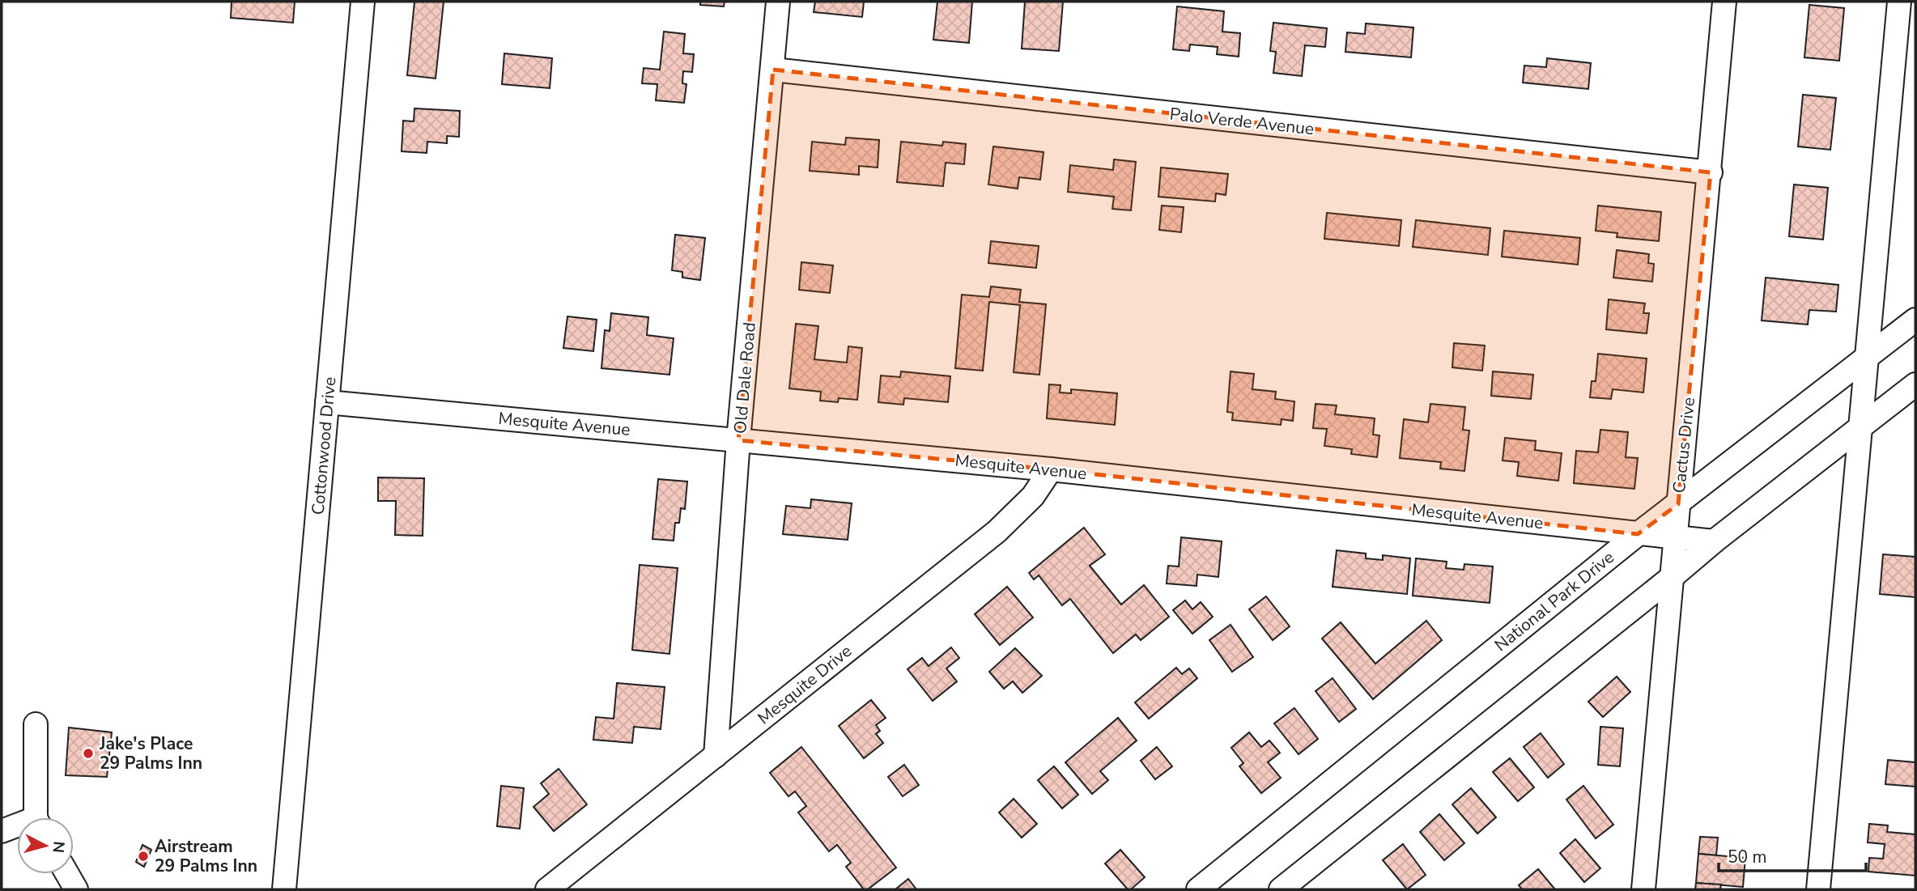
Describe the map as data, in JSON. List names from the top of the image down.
{
  "streets": {
    "street": [
      "Palo Verde Avenue",
      "Old Dale Road",
      "Mesquite Avenue",
      "Cactus Drive",
      "Cottonwood Drive",
      "National Park Drive",
      "Mesquite Drive"
    ]
  },
  "crossings": [
    ["Palo Verde Avenue", "Old Dale Road"],
    ["Palo Verde Avenue", "Cactus Drive"],
    ["Old Dale Road", "Mesquite Avenue"],
    ["Old Dale Road", "Mesquite Drive"],
    ["Mesquite Avenue", "Cactus Drive"],
    ["Mesquite Avenue", "Cottonwood Drive"],
    ["Mesquite Avenue", "National Park Drive"],
    ["Mesquite Avenue", "Mesquite Drive"],
    ["Cactus Drive", "National Park Drive"]
  ],
  "places": ["Jake's Place 29 Palms Inn", "Airstream 29 Palms Inn"],
  "scale_bar": "50 m",
  "north": "right"
}
